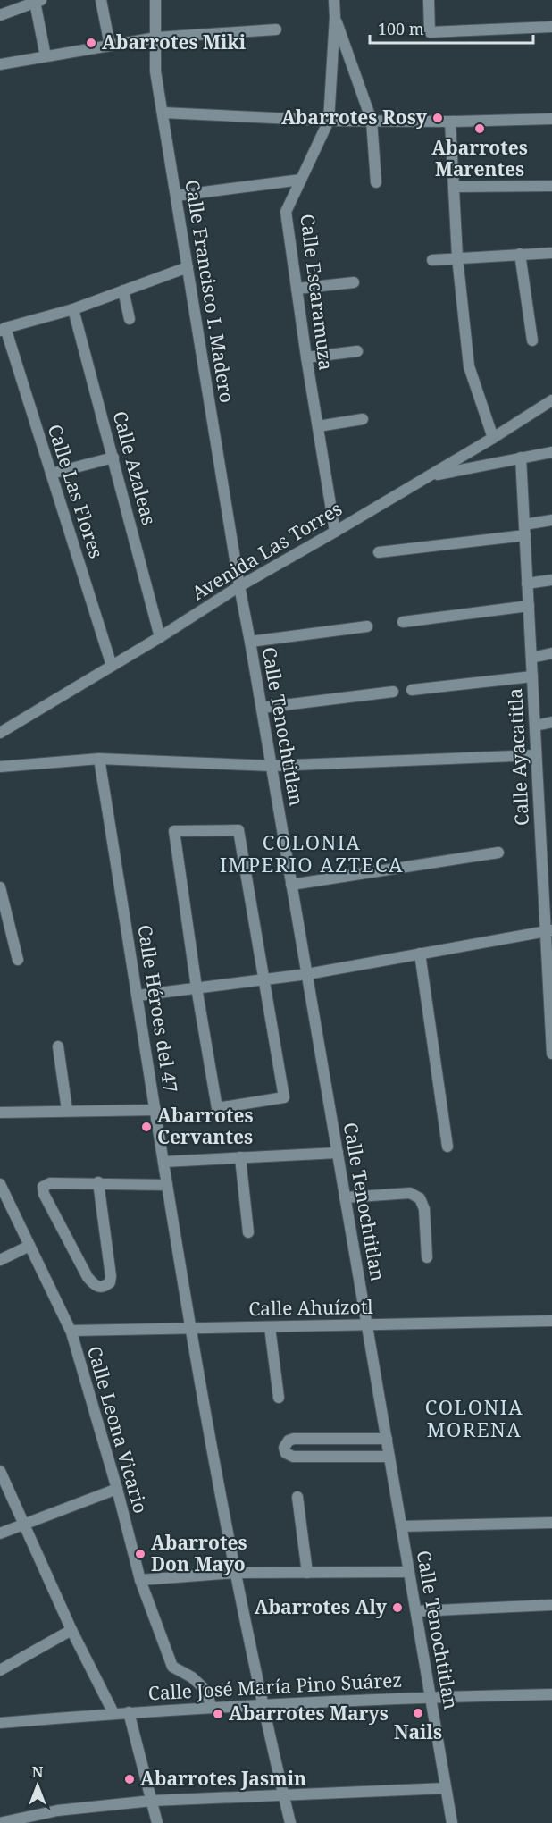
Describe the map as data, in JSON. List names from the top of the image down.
{
  "streets": {
    "street": [
      "Calle Francisco I. Madero",
      "Calle Escaramuza",
      "Calle Azaleas",
      "Calle Las Flores",
      "Avenida Las Torres",
      "Calle Tenochtitlan",
      "Calle Ayacatitla",
      "Calle Héroes del 47",
      "Calle Ahuízotl",
      "Calle Leona Vicario",
      "Calle José María Pino Suárez"
    ]
  },
  "crossings": [
    ["Calle Francisco I. Madero", "Avenida Las Torres"],
    ["Calle Francisco I. Madero", "Calle Tenochtitlan"],
    ["Calle Escaramuza", "Avenida Las Torres"],
    ["Calle Azaleas", "Avenida Las Torres"],
    ["Calle Las Flores", "Avenida Las Torres"],
    ["Avenida Las Torres", "Calle Tenochtitlan"],
    ["Calle Tenochtitlan", "Calle Ahuízotl"],
    ["Calle Tenochtitlan", "Calle José María Pino Suárez"],
    ["Calle Héroes del 47", "Calle Ahuízotl"],
    ["Calle Héroes del 47", "Calle José María Pino Suárez"],
    ["Calle Ahuízotl", "Calle Leona Vicario"],
    ["Calle Leona Vicario", "Calle José María Pino Suárez"]
  ],
  "districts": ["COLONIA IMPERIO AZTECA", "COLONIA MORENA"],
  "places": [
    "Abarrotes Miki",
    "Abarrotes Rosy",
    "Abarrotes Marentes",
    "Abarrotes Cervantes",
    "Abarrotes Don Mayo",
    "Abarrotes Aly",
    "Nails",
    "Abarrotes Marys",
    "Abarrotes Jasmin"
  ],
  "scale_bar": "100 m",
  "north": "top"
}
